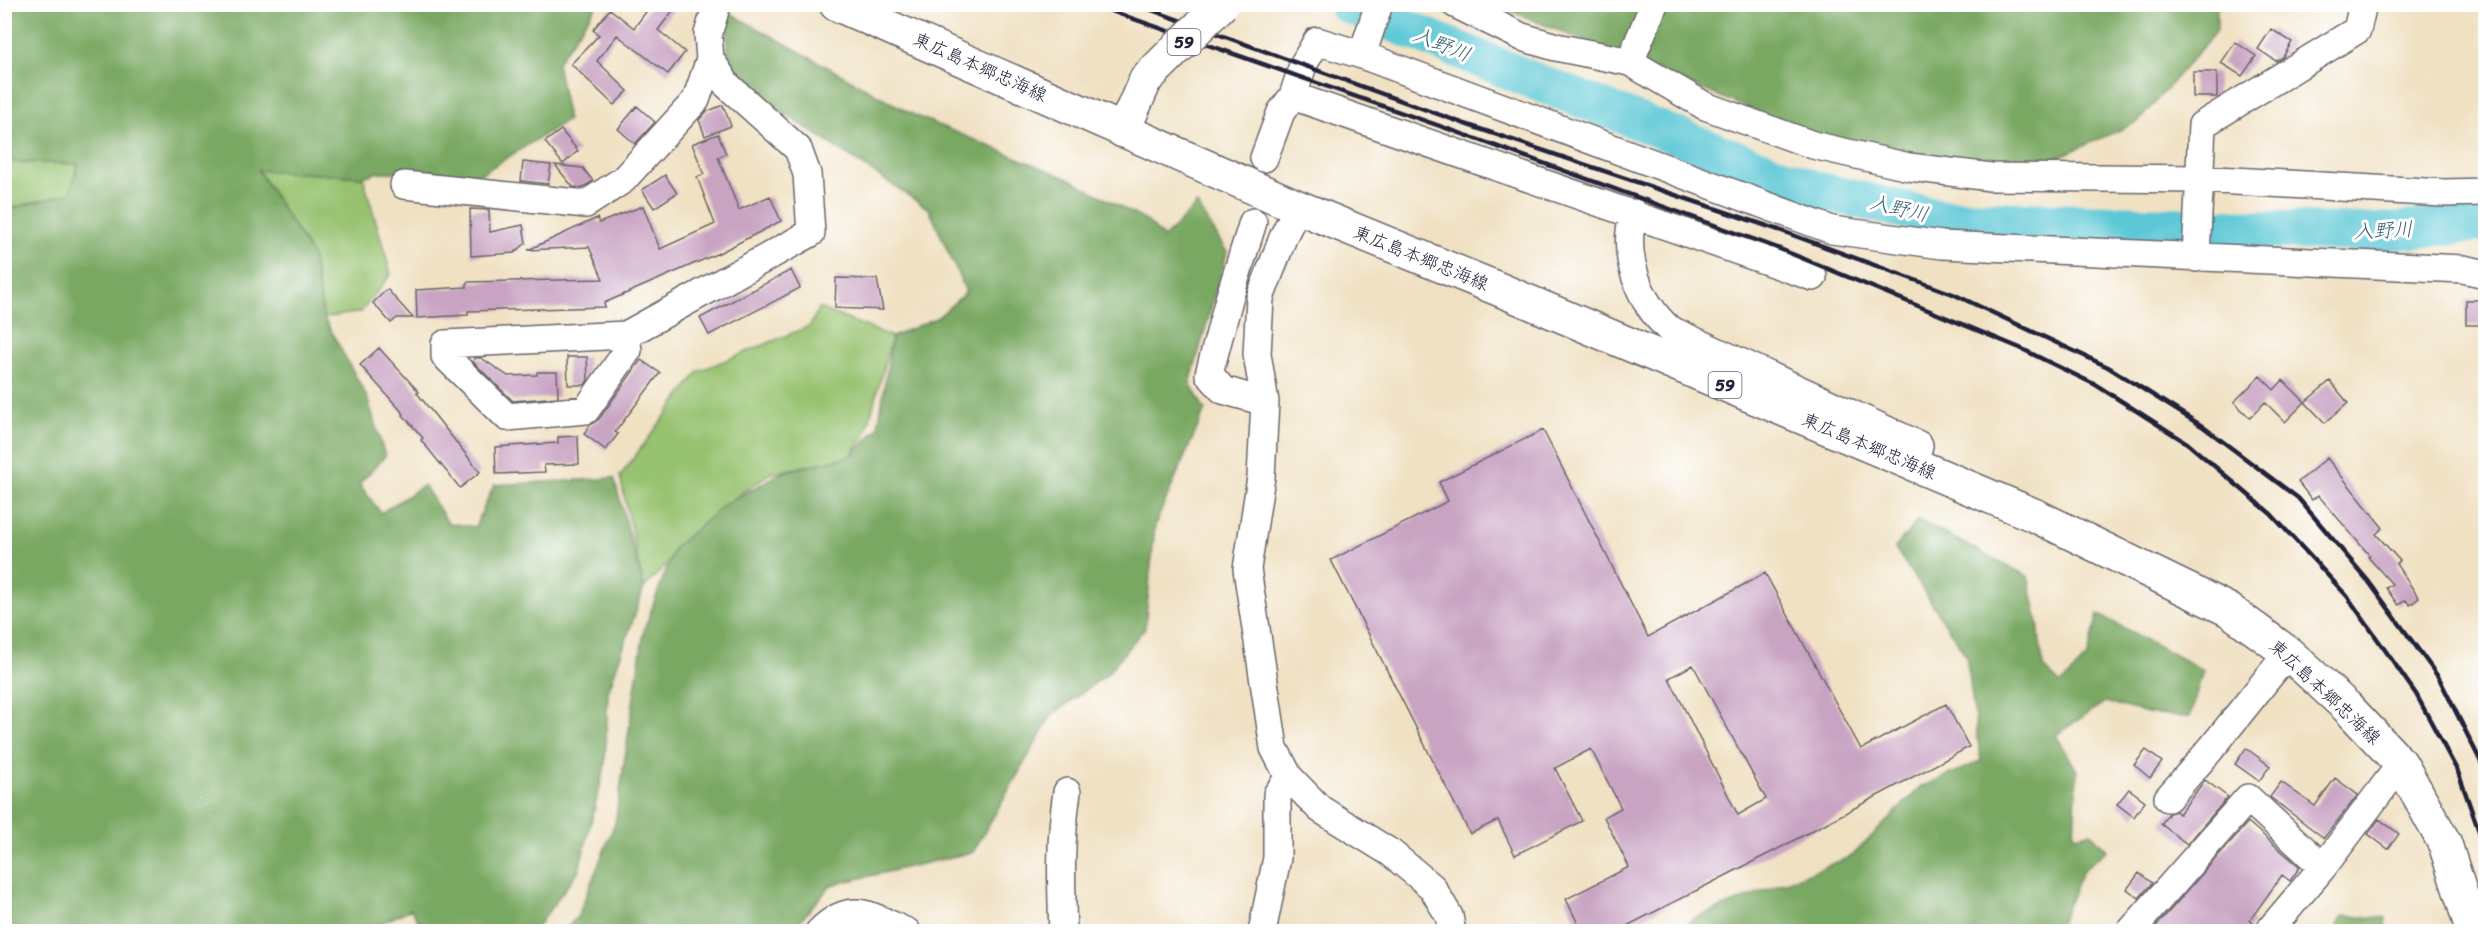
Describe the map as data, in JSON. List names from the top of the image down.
{
  "streets": {
    "main road": ["59", "東広島本郷忠海線"]
  },
  "crossings": [
    ["59", "東広島本郷忠海線"]
  ],
  "water": ["入野川"]
}
